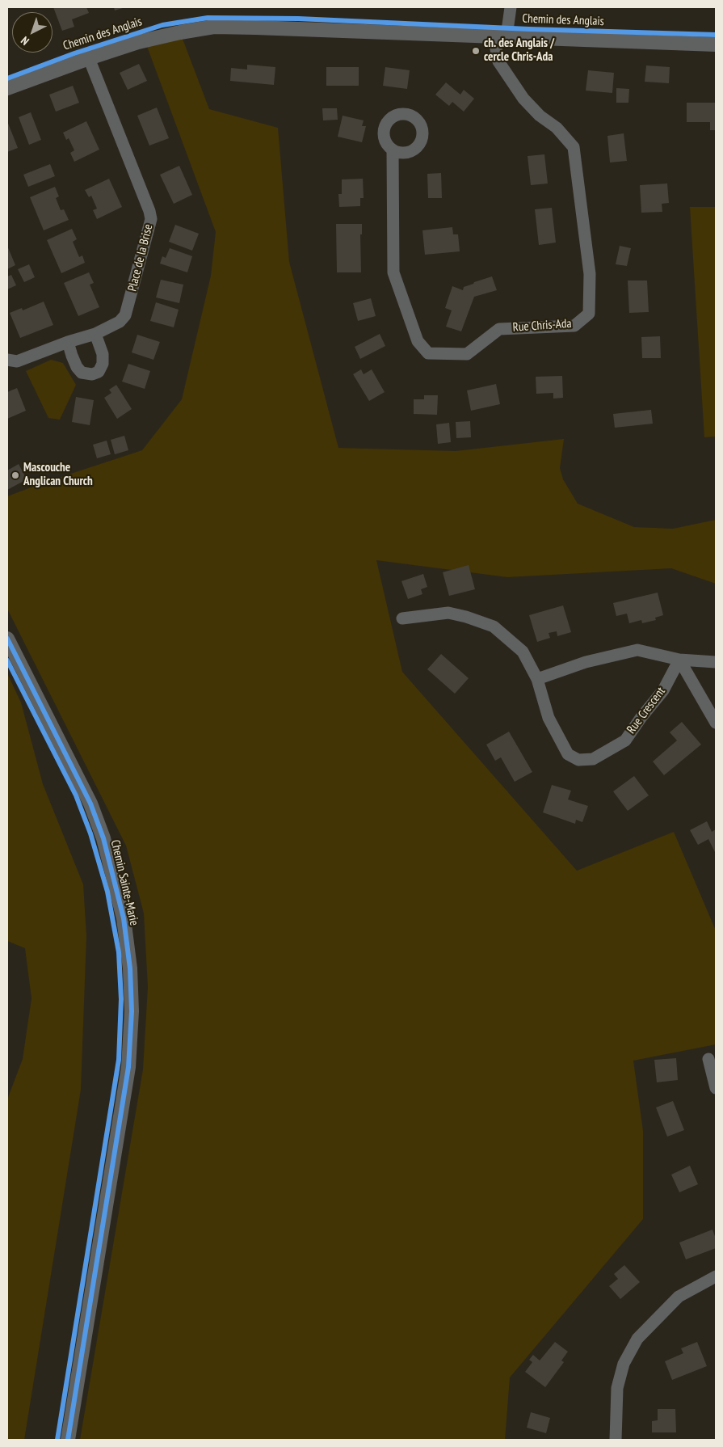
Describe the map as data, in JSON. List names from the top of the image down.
{
  "streets": {
    "street": [
      "Chemin des Anglais",
      "Place de la Brise",
      "Rue Chris-Ada",
      "Rue Crescent",
      "Chemin Sainte-Marie"
    ]
  },
  "crossings": [
    ["Chemin des Anglais", "Place de la Brise"],
    ["Chemin des Anglais", "Rue Chris-Ada"]
  ],
  "places": ["ch. des Anglais / cercle Chris-Ada", "Mascouche Anglican Church"],
  "north": "bottom left"
}
